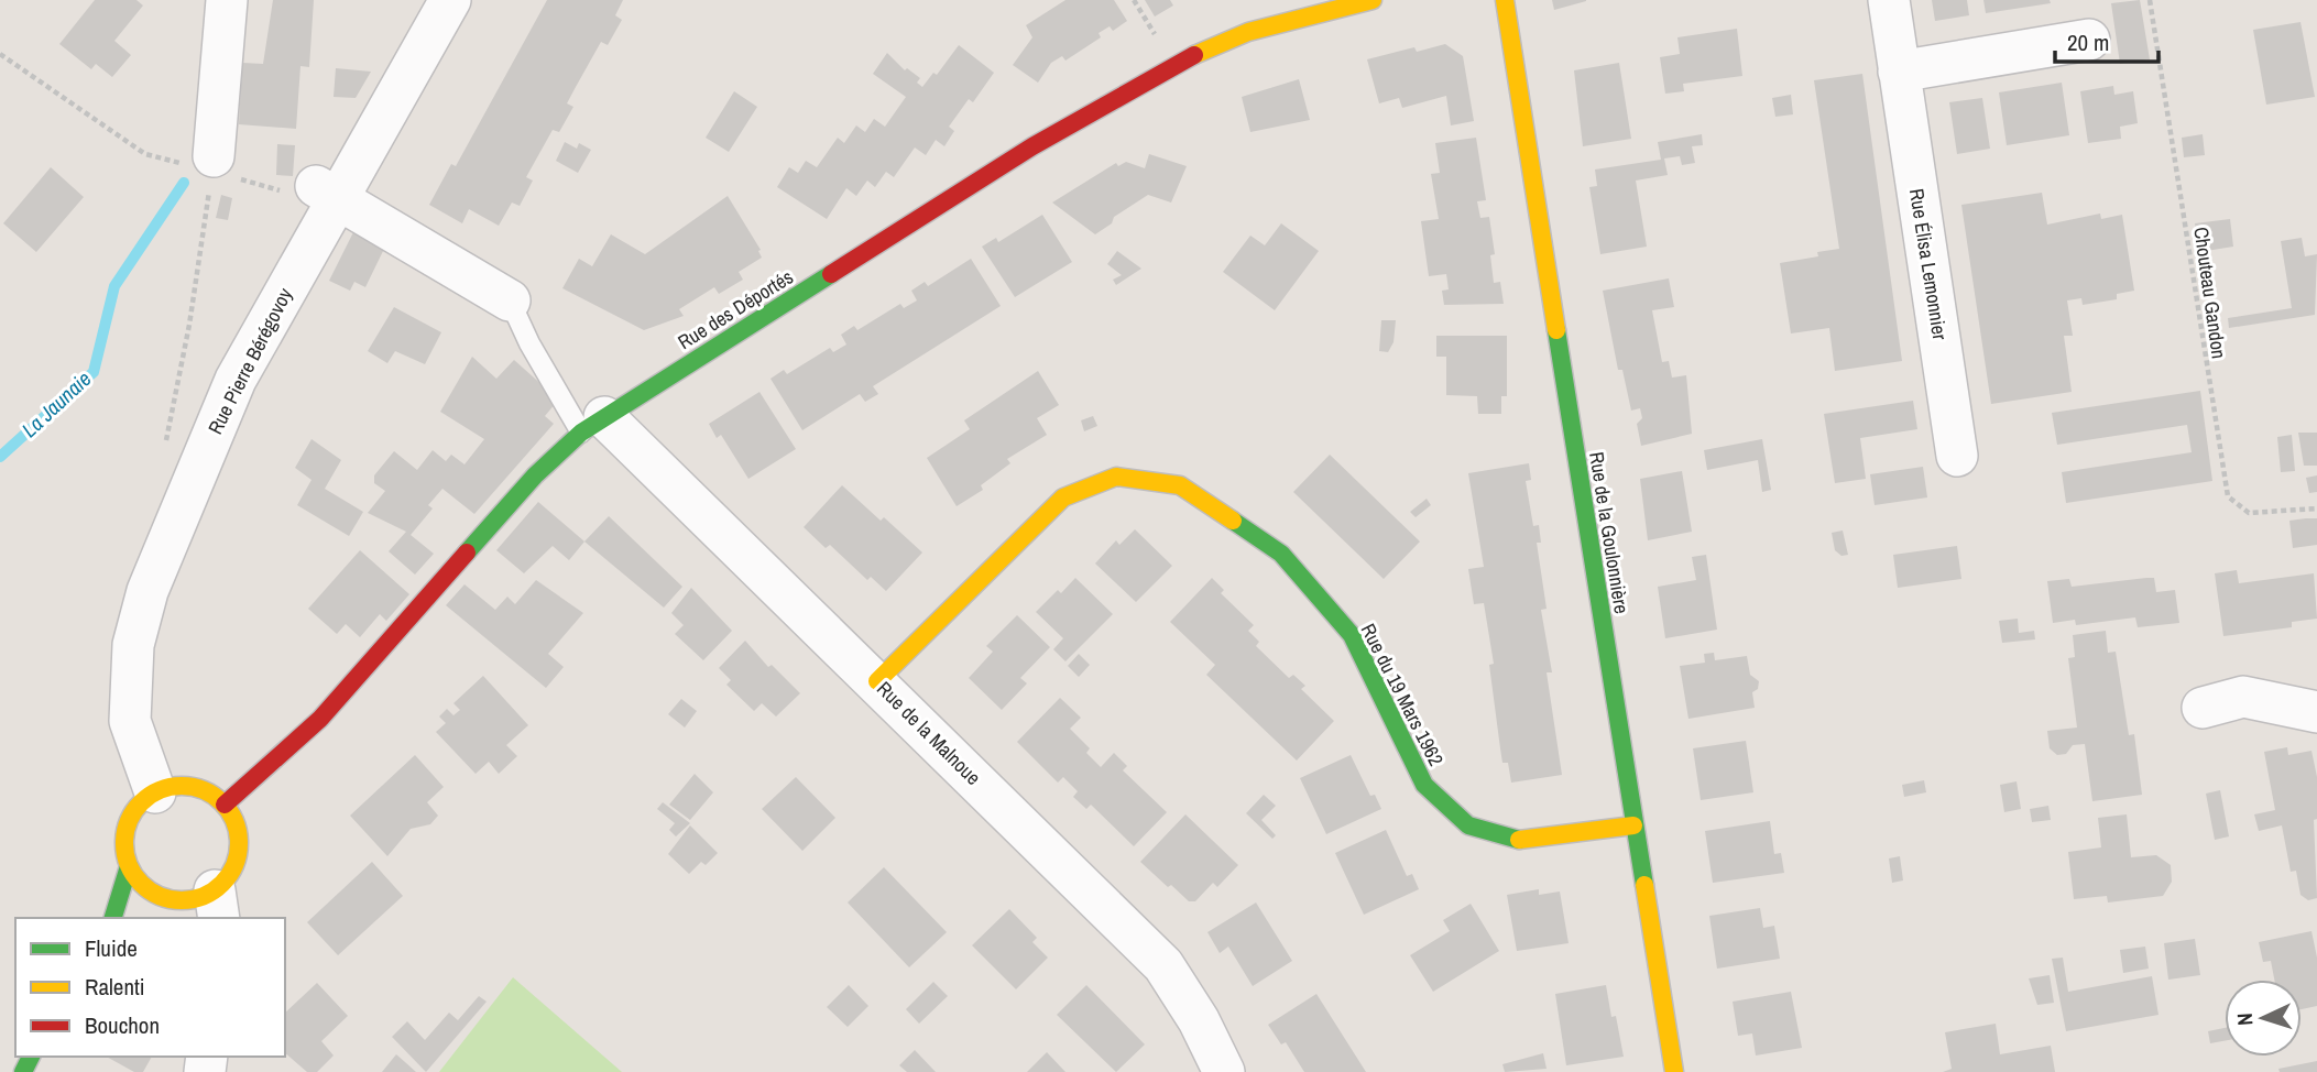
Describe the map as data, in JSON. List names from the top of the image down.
{
  "streets": {
    "street": [
      "Rue Élisa Lemonnier",
      "Rue des Déportés",
      "Rue Pierre Bérégovoy",
      "Rue de la Goulonnière",
      "Rue du 19 Mars 1962",
      "Rue de la Malnoue"
    ],
    "path": ["Chouteau Gandon"]
  },
  "crossings": [
    ["Rue des Déportés", "Rue Pierre Bérégovoy"],
    ["Rue des Déportés", "Rue de la Malnoue"],
    ["Rue de la Goulonnière", "Rue du 19 Mars 1962"],
    ["Rue du 19 Mars 1962", "Rue de la Malnoue"]
  ],
  "water": ["La Jaunaie"],
  "legend": ["Fluide", "Ralenti", "Bouchon"],
  "scale_bar": "20 m",
  "north": "left"
}
